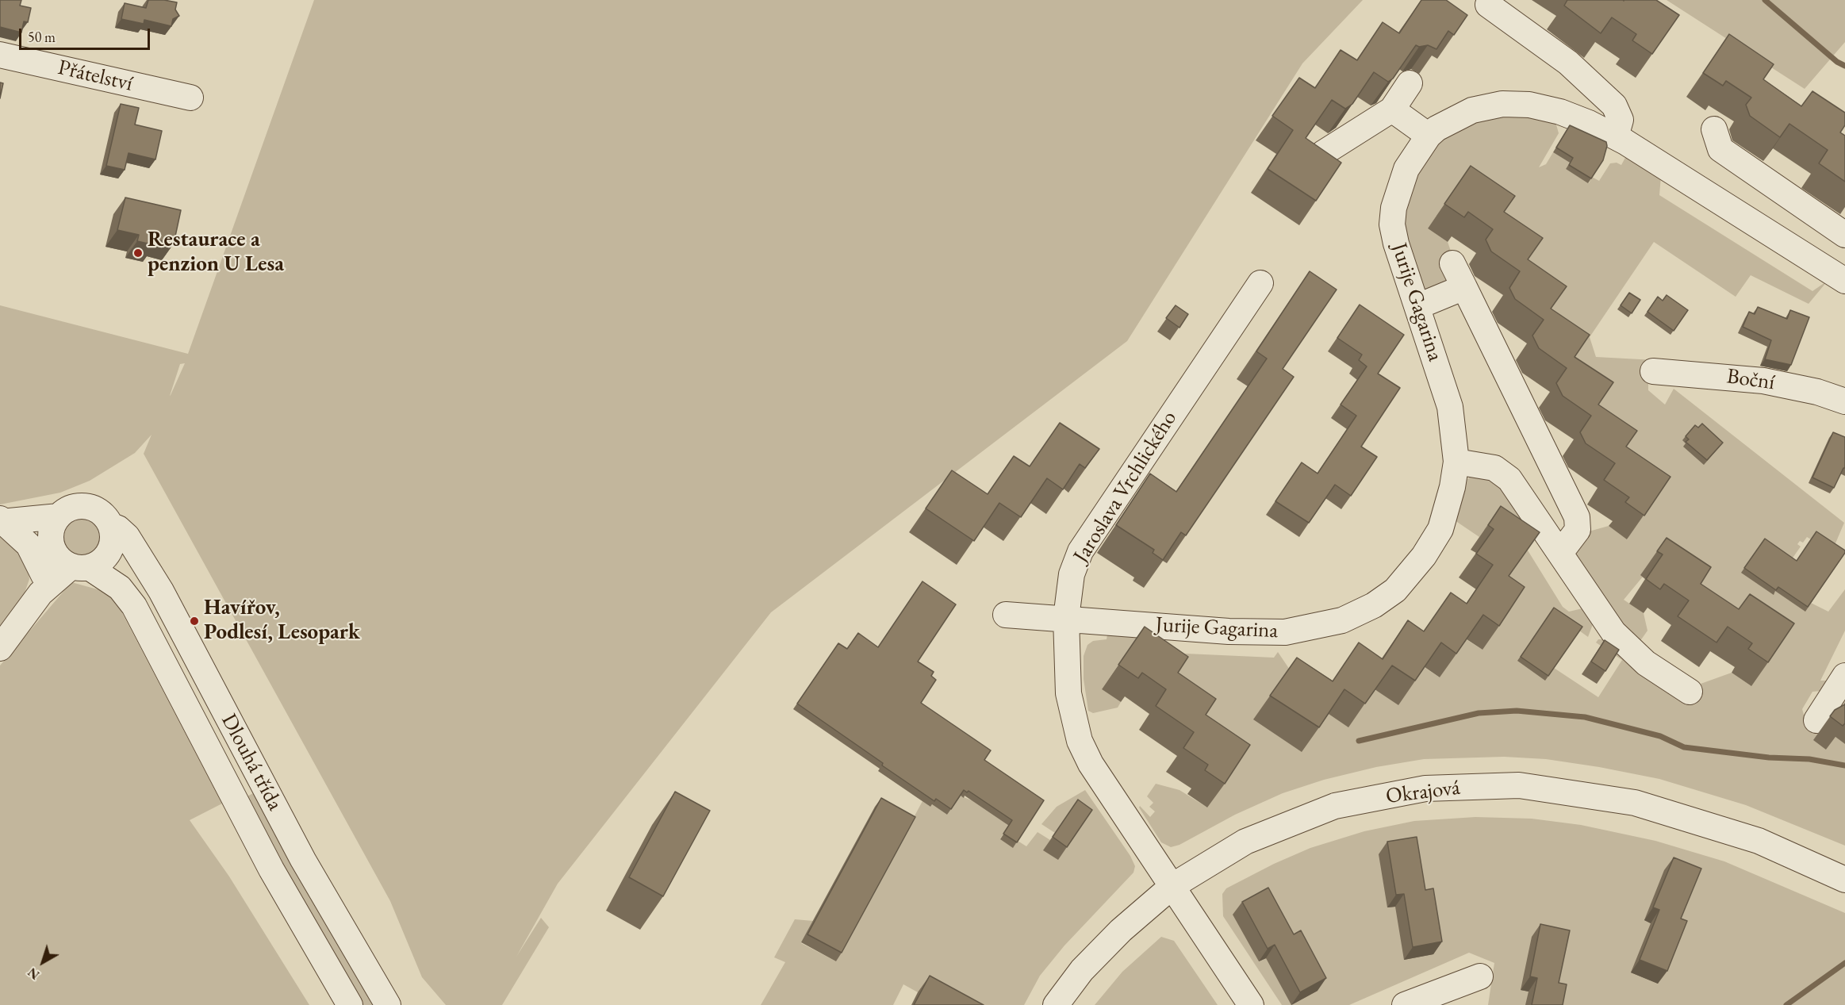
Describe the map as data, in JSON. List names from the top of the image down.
{
  "streets": {
    "street": [
      "Přátelství",
      "Jurije Gagarina",
      "Boční",
      "Jaroslava Vrchlického",
      "Dlouhá třída",
      "Okrajová"
    ]
  },
  "crossings": [
    ["Jurije Gagarina", "Jaroslava Vrchlického"],
    ["Jaroslava Vrchlického", "Okrajová"]
  ],
  "places": ["Restaurace a penzion U Lesa", "Havířov, Podlesí, Lesopark"],
  "scale_bar": "50 m",
  "north": "bottom left"
}
